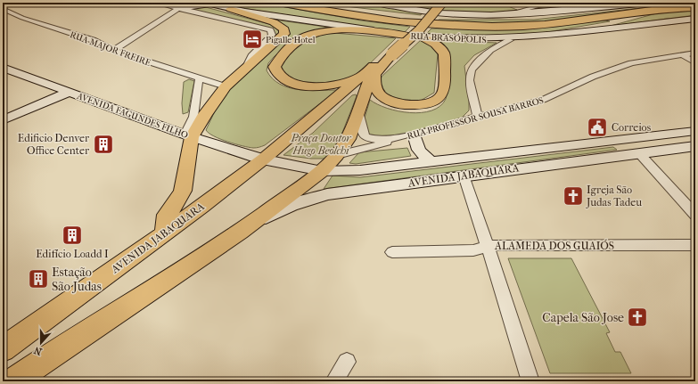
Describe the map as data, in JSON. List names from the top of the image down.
{
  "streets": {
    "main road": ["AVENIDA JABAQUARA"],
    "street": [
      "RUA BRASÓPOLIS",
      "RUA MAJOR FREIRE",
      "AVENIDA FAGUNDES FILHO",
      "RUA PROFESSOR SOUSA BARROS",
      "ALAMEDA DOS GUAIÓS"
    ]
  },
  "crossings": [
    ["AVENIDA FAGUNDES FILHO", "AVENIDA JABAQUARA"]
  ],
  "parks": ["Praça Doutor Hugo Beolchi"],
  "places": {
    "hotel": ["Pigalle Hotel"],
    "public building": ["Correios"],
    "building": ["Edificio Denver Office Center", "Edifício Loadd I", "Estação São Judas"],
    "church": ["Igreja São Judas Tadeu", "Capela São Jose"]
  },
  "north": "bottom"
}
